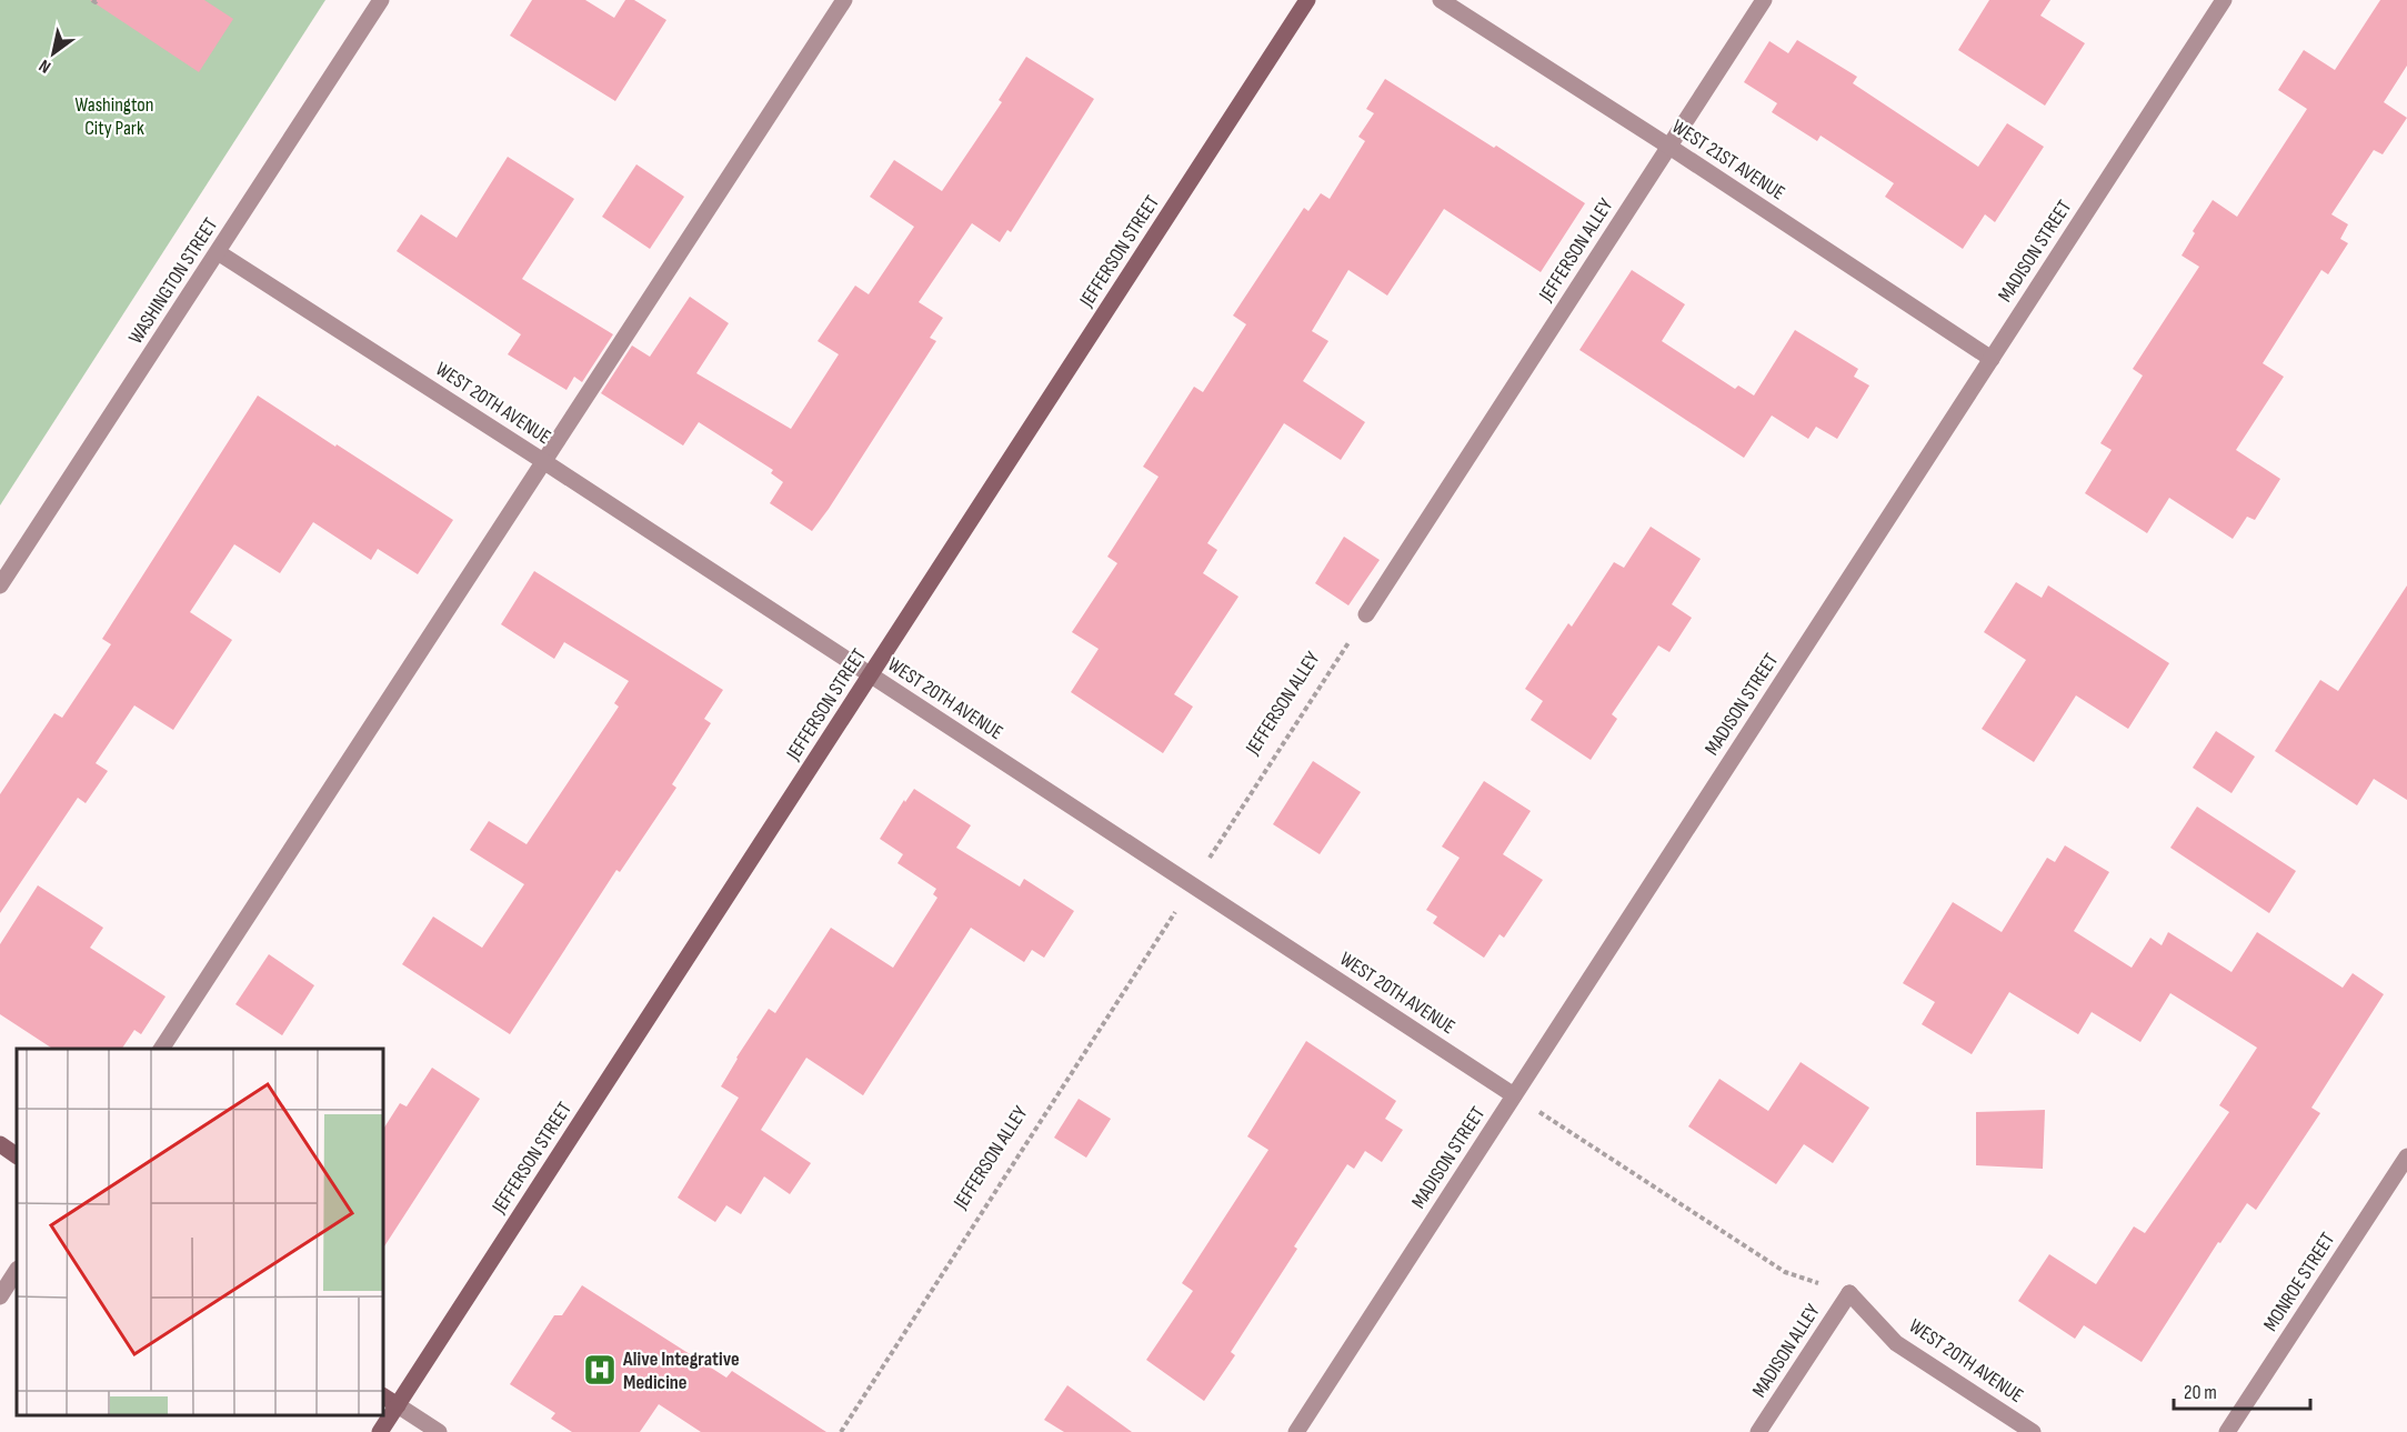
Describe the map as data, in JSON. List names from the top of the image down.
{
  "streets": {
    "street": [
      "WEST 21ST AVENUE",
      "JEFFERSON ALLEY",
      "JEFFERSON STREET",
      "MADISON STREET",
      "WASHINGTON STREET",
      "WEST 20TH AVENUE",
      "MONROE STREET",
      "MADISON ALLEY"
    ]
  },
  "crossings": [
    ["WEST 21ST AVENUE", "JEFFERSON ALLEY"],
    ["WEST 21ST AVENUE", "MADISON STREET"],
    ["JEFFERSON ALLEY", "WEST 20TH AVENUE"],
    ["JEFFERSON STREET", "WEST 20TH AVENUE"],
    ["MADISON STREET", "WEST 20TH AVENUE"],
    ["WASHINGTON STREET", "WEST 20TH AVENUE"],
    ["WEST 20TH AVENUE", "MADISON ALLEY"]
  ],
  "parks": ["Washington City Park"],
  "places": {
    "hospital": ["Alive Integrative Medicine"]
  },
  "scale_bar": "20 m",
  "north": "bottom left"
}
